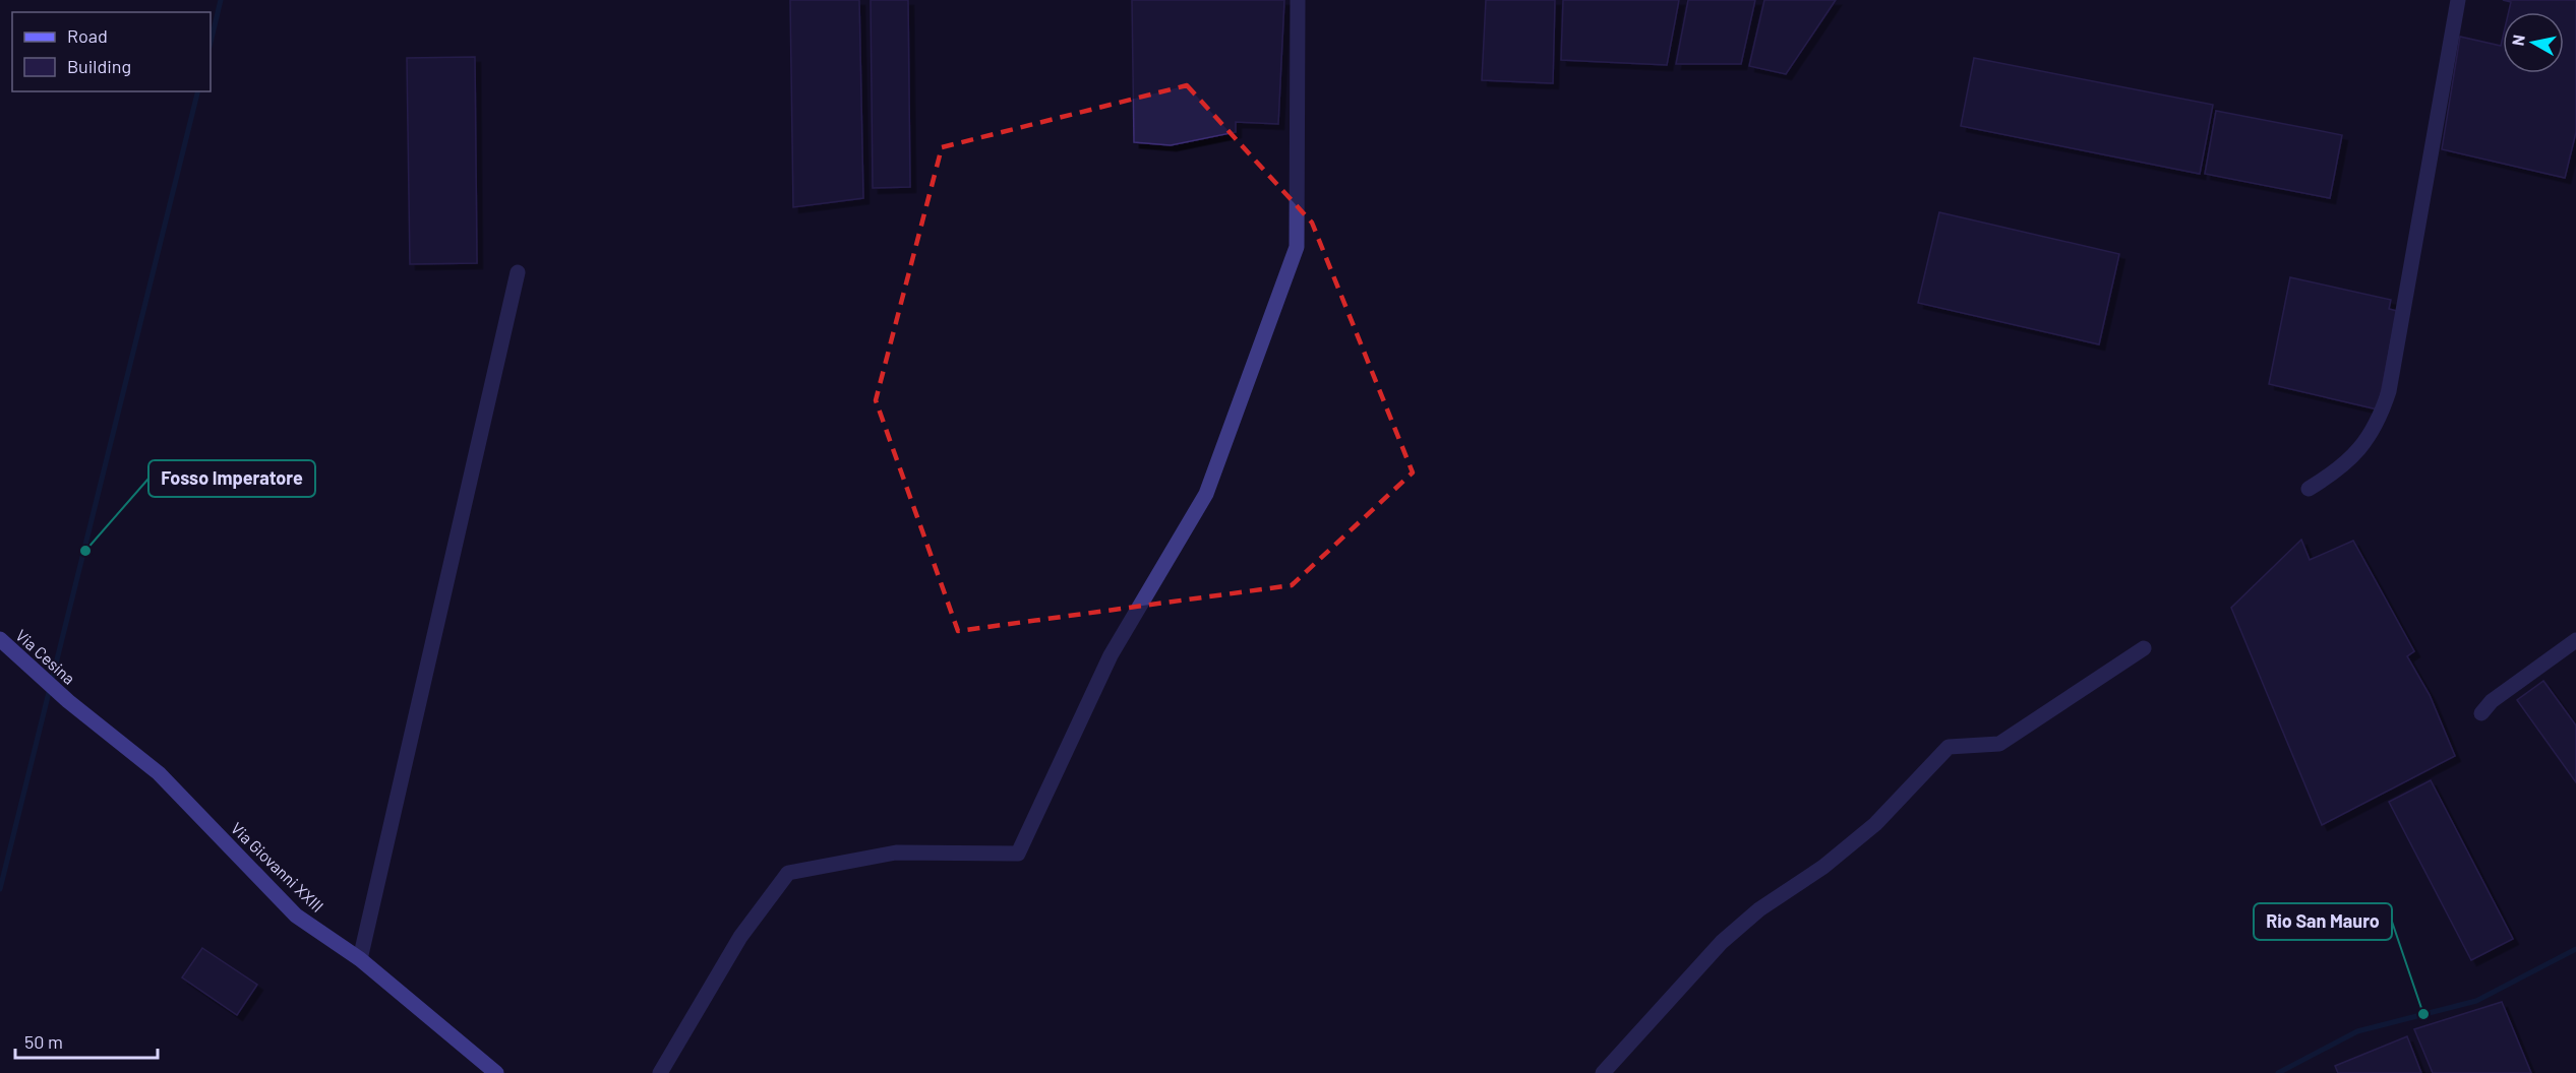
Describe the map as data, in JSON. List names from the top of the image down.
{
  "streets": {
    "main road": ["Via Cesina", "Via Giovanni XXIII"]
  },
  "crossings": [
    ["Via Cesina", "Via Giovanni XXIII"]
  ],
  "places": ["Fosso Imperatore", "Rio San Mauro"],
  "legend": ["Road", "Building"],
  "scale_bar": "50 m",
  "north": "left"
}
